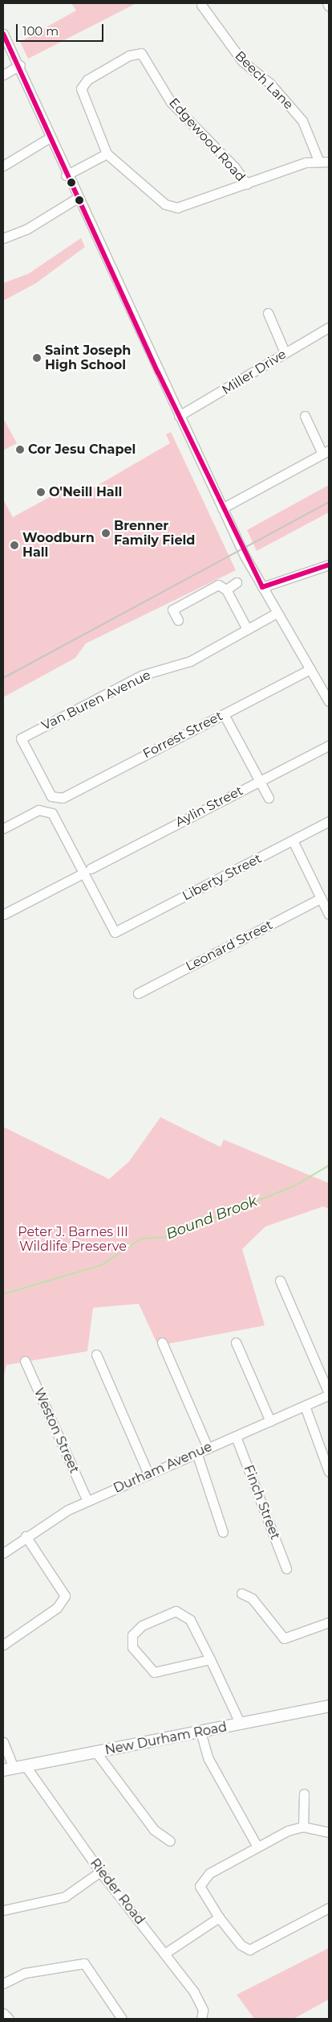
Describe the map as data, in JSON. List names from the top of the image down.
{
  "streets": {
    "main road": ["New Durham Road"],
    "street": [
      "Beech Lane",
      "Edgewood Road",
      "Miller Drive",
      "Van Buren Avenue",
      "Forrest Street",
      "Aylin Street",
      "Liberty Street",
      "Leonard Street",
      "Weston Street",
      "Durham Avenue",
      "Finch Street",
      "Rieder Road"
    ]
  },
  "crossings": [
    ["Van Buren Avenue", "Forrest Street"],
    ["Aylin Street", "Liberty Street"],
    ["Weston Street", "Durham Avenue"],
    ["Durham Avenue", "Finch Street"],
    ["New Durham Road", "Rieder Road"]
  ],
  "water": ["Bound Brook"],
  "parks": ["Peter J. Barnes III Wildlife Preserve"],
  "places": [
    "Saint Joseph High School",
    "Cor Jesu Chapel",
    "O'Neill Hall",
    "Brenner Family Field",
    "Woodburn Hall"
  ],
  "scale_bar": "100 m"
}
